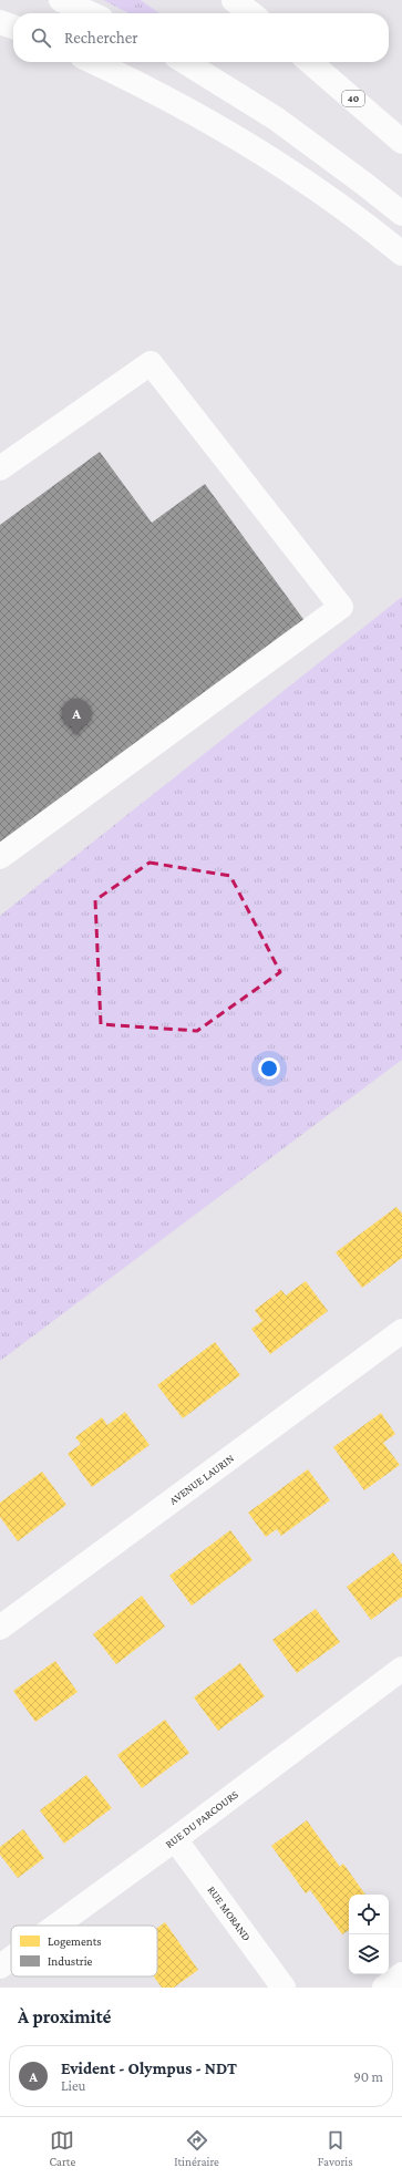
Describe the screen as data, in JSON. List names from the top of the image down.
{
  "streets": {
    "main road": [
      "40",
      "AVENUE LAURIN",
      "RUE DU PARCOURS",
      "RUE MORAND"
    ]
  },
  "crossings": [
    ["RUE DU PARCOURS", "RUE MORAND"]
  ],
  "legend": ["Logements", "Industrie"],
  "page": {
    "search": "Rechercher",
    "pins": "A",
    "heading": "À proximité",
    "list": [
      {
        "mark": "A",
        "name": "Evident - Olympus - NDT",
        "note": "Lieu",
        "value": "90 m"
      }
    ],
    "nav": ["Carte", "Itinéraire", "Favoris"]
  }
}
